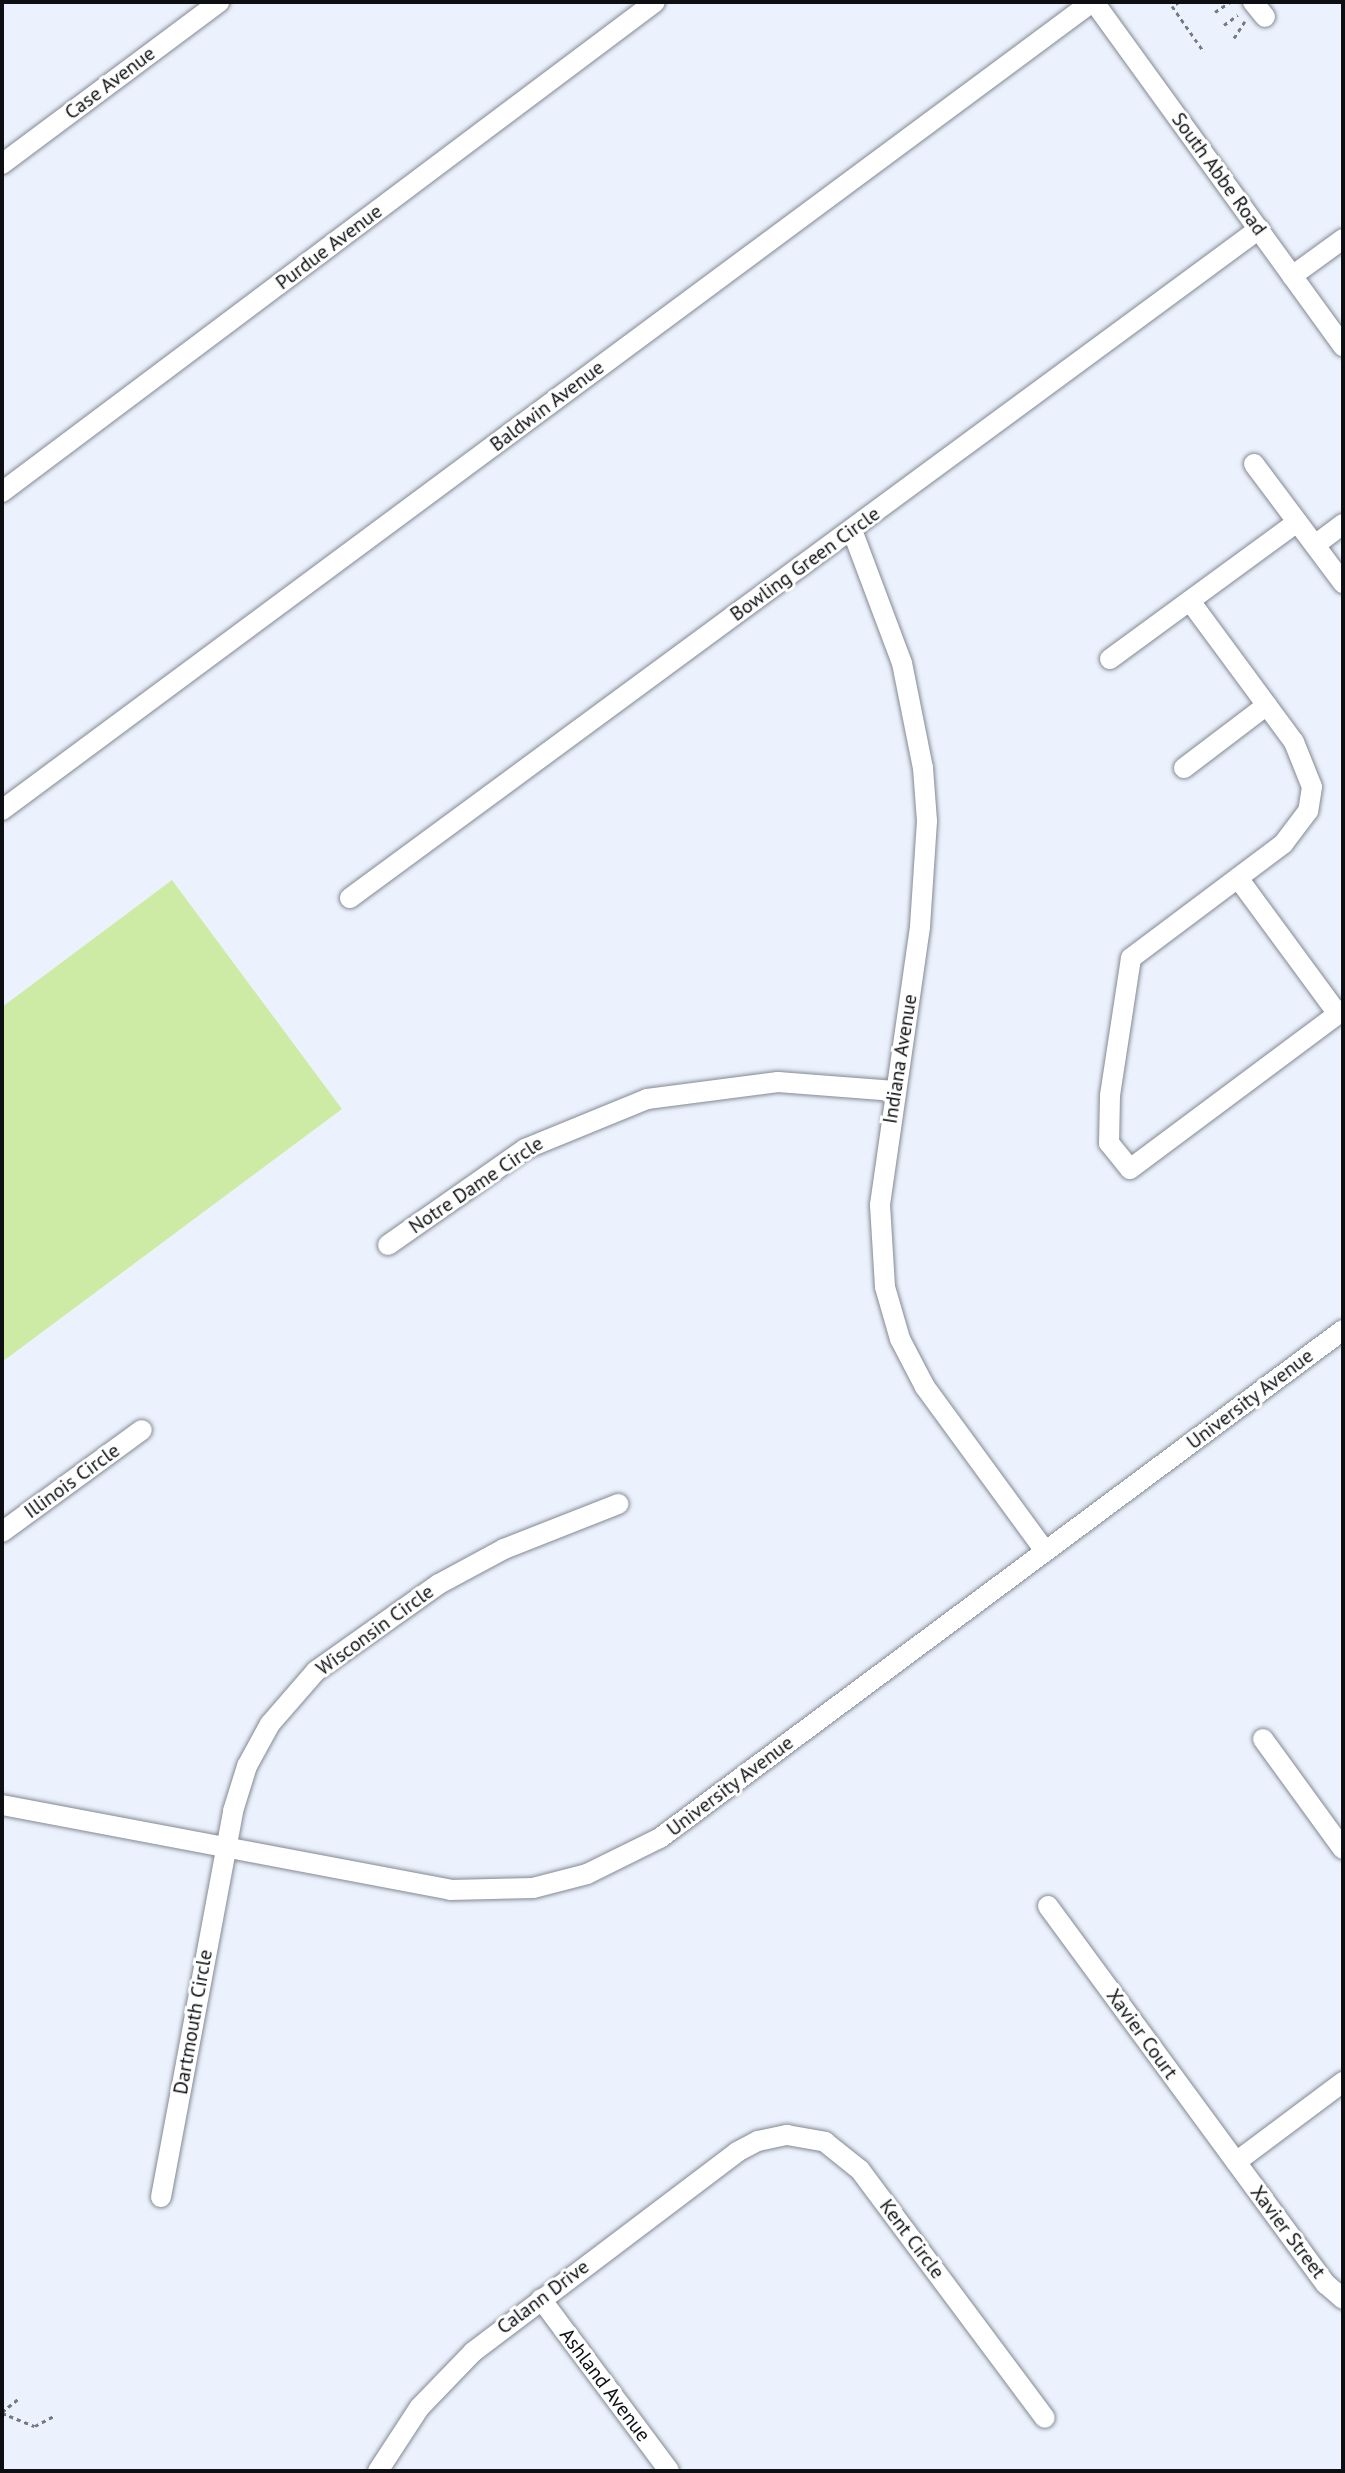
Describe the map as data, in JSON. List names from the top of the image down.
{
  "streets": {
    "street": [
      "Case Avenue",
      "South Abbe Road",
      "Purdue Avenue",
      "Baldwin Avenue",
      "Bowling Green Circle",
      "Indiana Avenue",
      "Notre Dame Circle",
      "University Avenue",
      "Illinois Circle",
      "Wisconsin Circle",
      "Dartmouth Circle",
      "Xavier Court",
      "Xavier Street",
      "Kent Circle",
      "Calann Drive",
      "Ashland Avenue"
    ]
  },
  "crossings": [
    ["South Abbe Road", "Baldwin Avenue"],
    ["South Abbe Road", "Bowling Green Circle"],
    ["Bowling Green Circle", "Indiana Avenue"],
    ["Indiana Avenue", "Notre Dame Circle"],
    ["Indiana Avenue", "University Avenue"],
    ["University Avenue", "Wisconsin Circle"],
    ["University Avenue", "Dartmouth Circle"],
    ["Wisconsin Circle", "Dartmouth Circle"],
    ["Xavier Court", "Xavier Street"],
    ["Kent Circle", "Calann Drive"],
    ["Calann Drive", "Ashland Avenue"]
  ]
}
